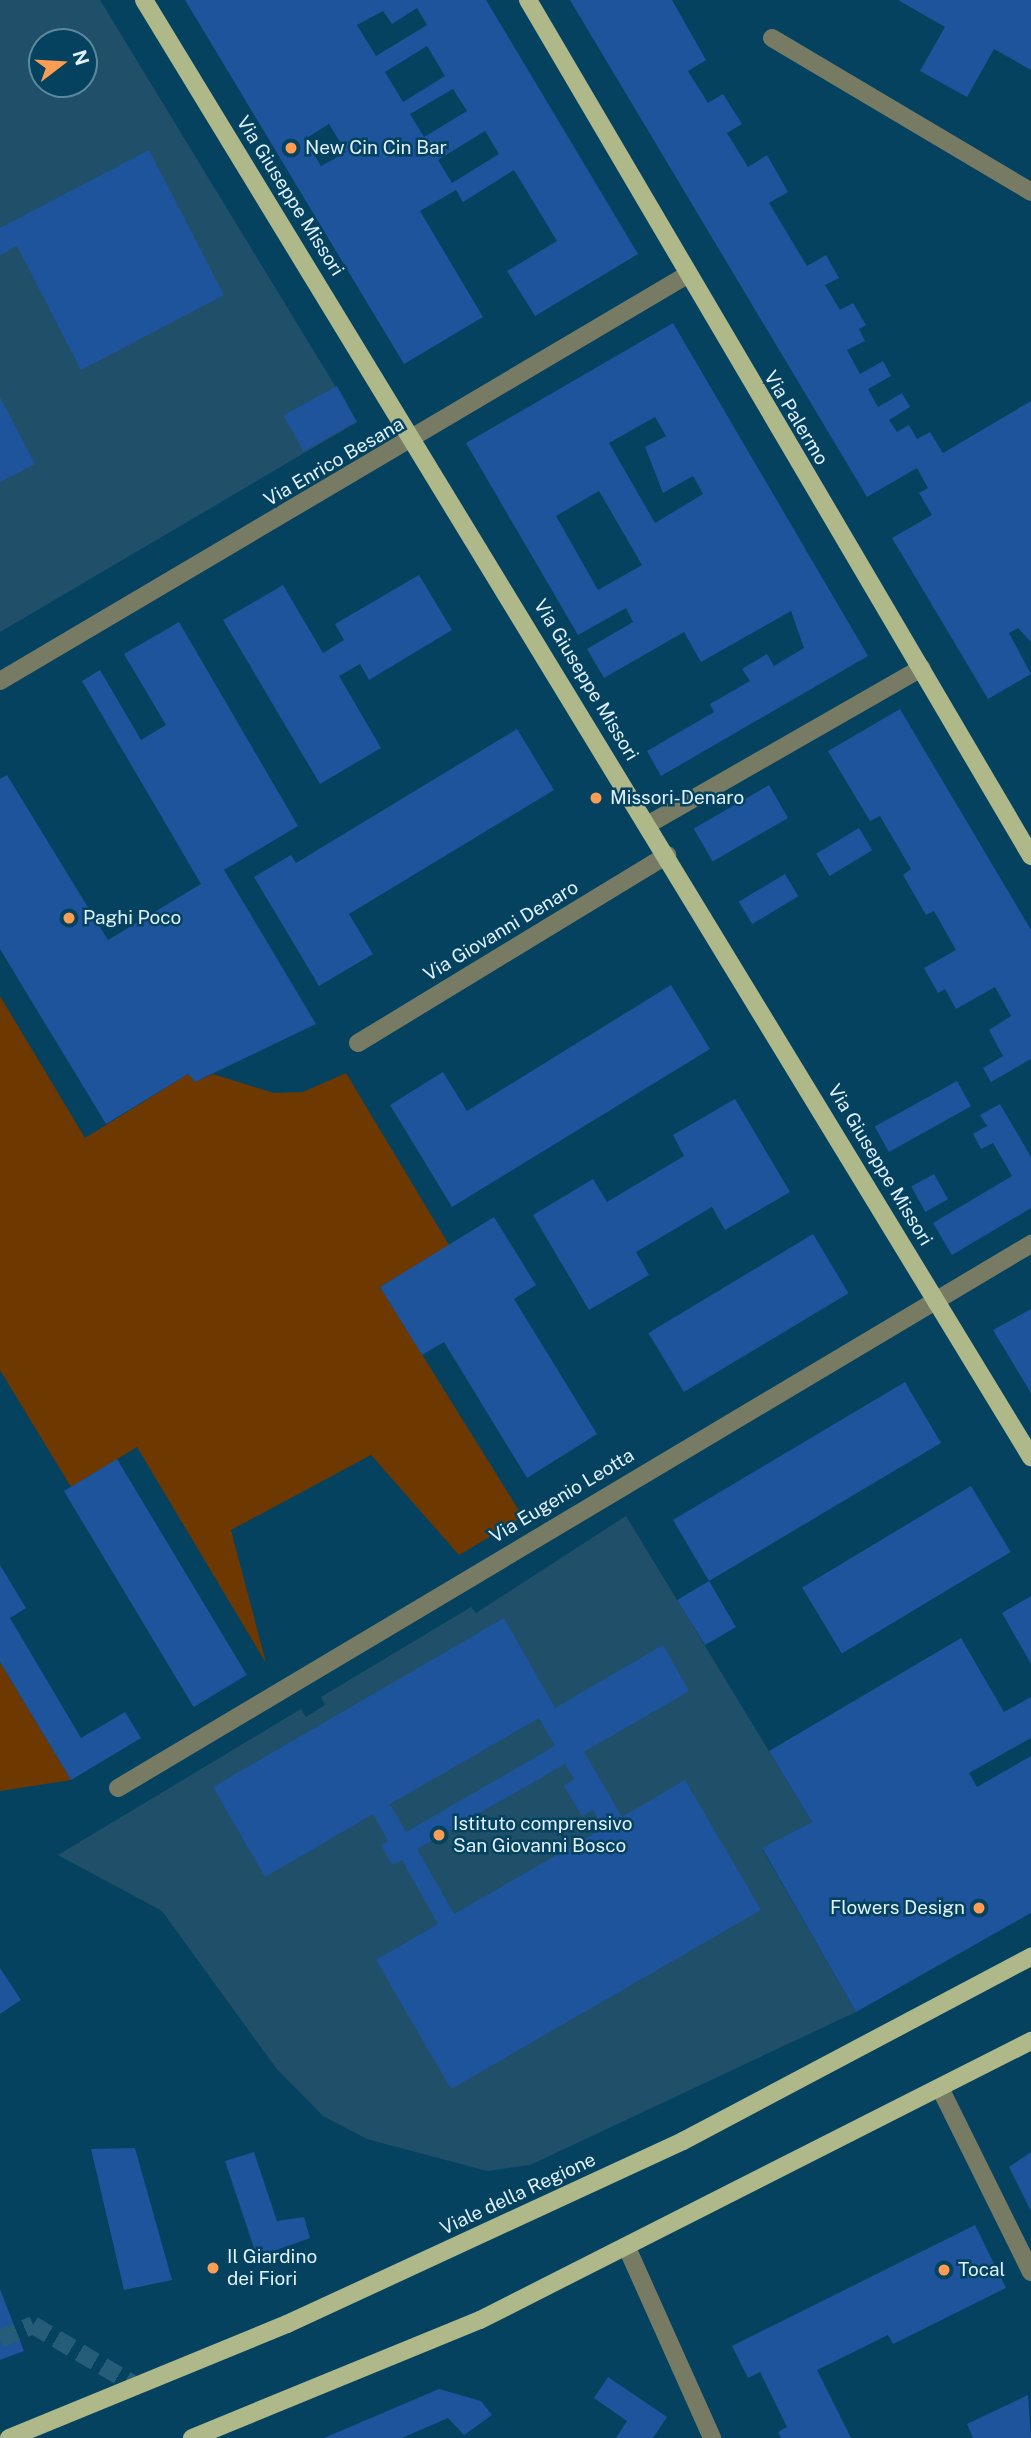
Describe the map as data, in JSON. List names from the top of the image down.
{
  "streets": {
    "main road": ["Via Giuseppe Missori", "Via Palermo", "Viale della Regione"],
    "street": ["Via Enrico Besana", "Via Giovanni Denaro", "Via Eugenio Leotta"]
  },
  "crossings": [
    ["Via Giuseppe Missori", "Via Enrico Besana"],
    ["Via Giuseppe Missori", "Via Giovanni Denaro"],
    ["Via Giuseppe Missori", "Via Eugenio Leotta"],
    ["Via Palermo", "Via Enrico Besana"]
  ],
  "places": [
    "New Cin Cin Bar",
    "Missori-Denaro",
    "Paghi Poco",
    "Istituto comprensivo San Giovanni Bosco",
    "Flowers Design",
    "Il Giardino dei Fiori",
    "Tocal"
  ],
  "north": "right"
}
